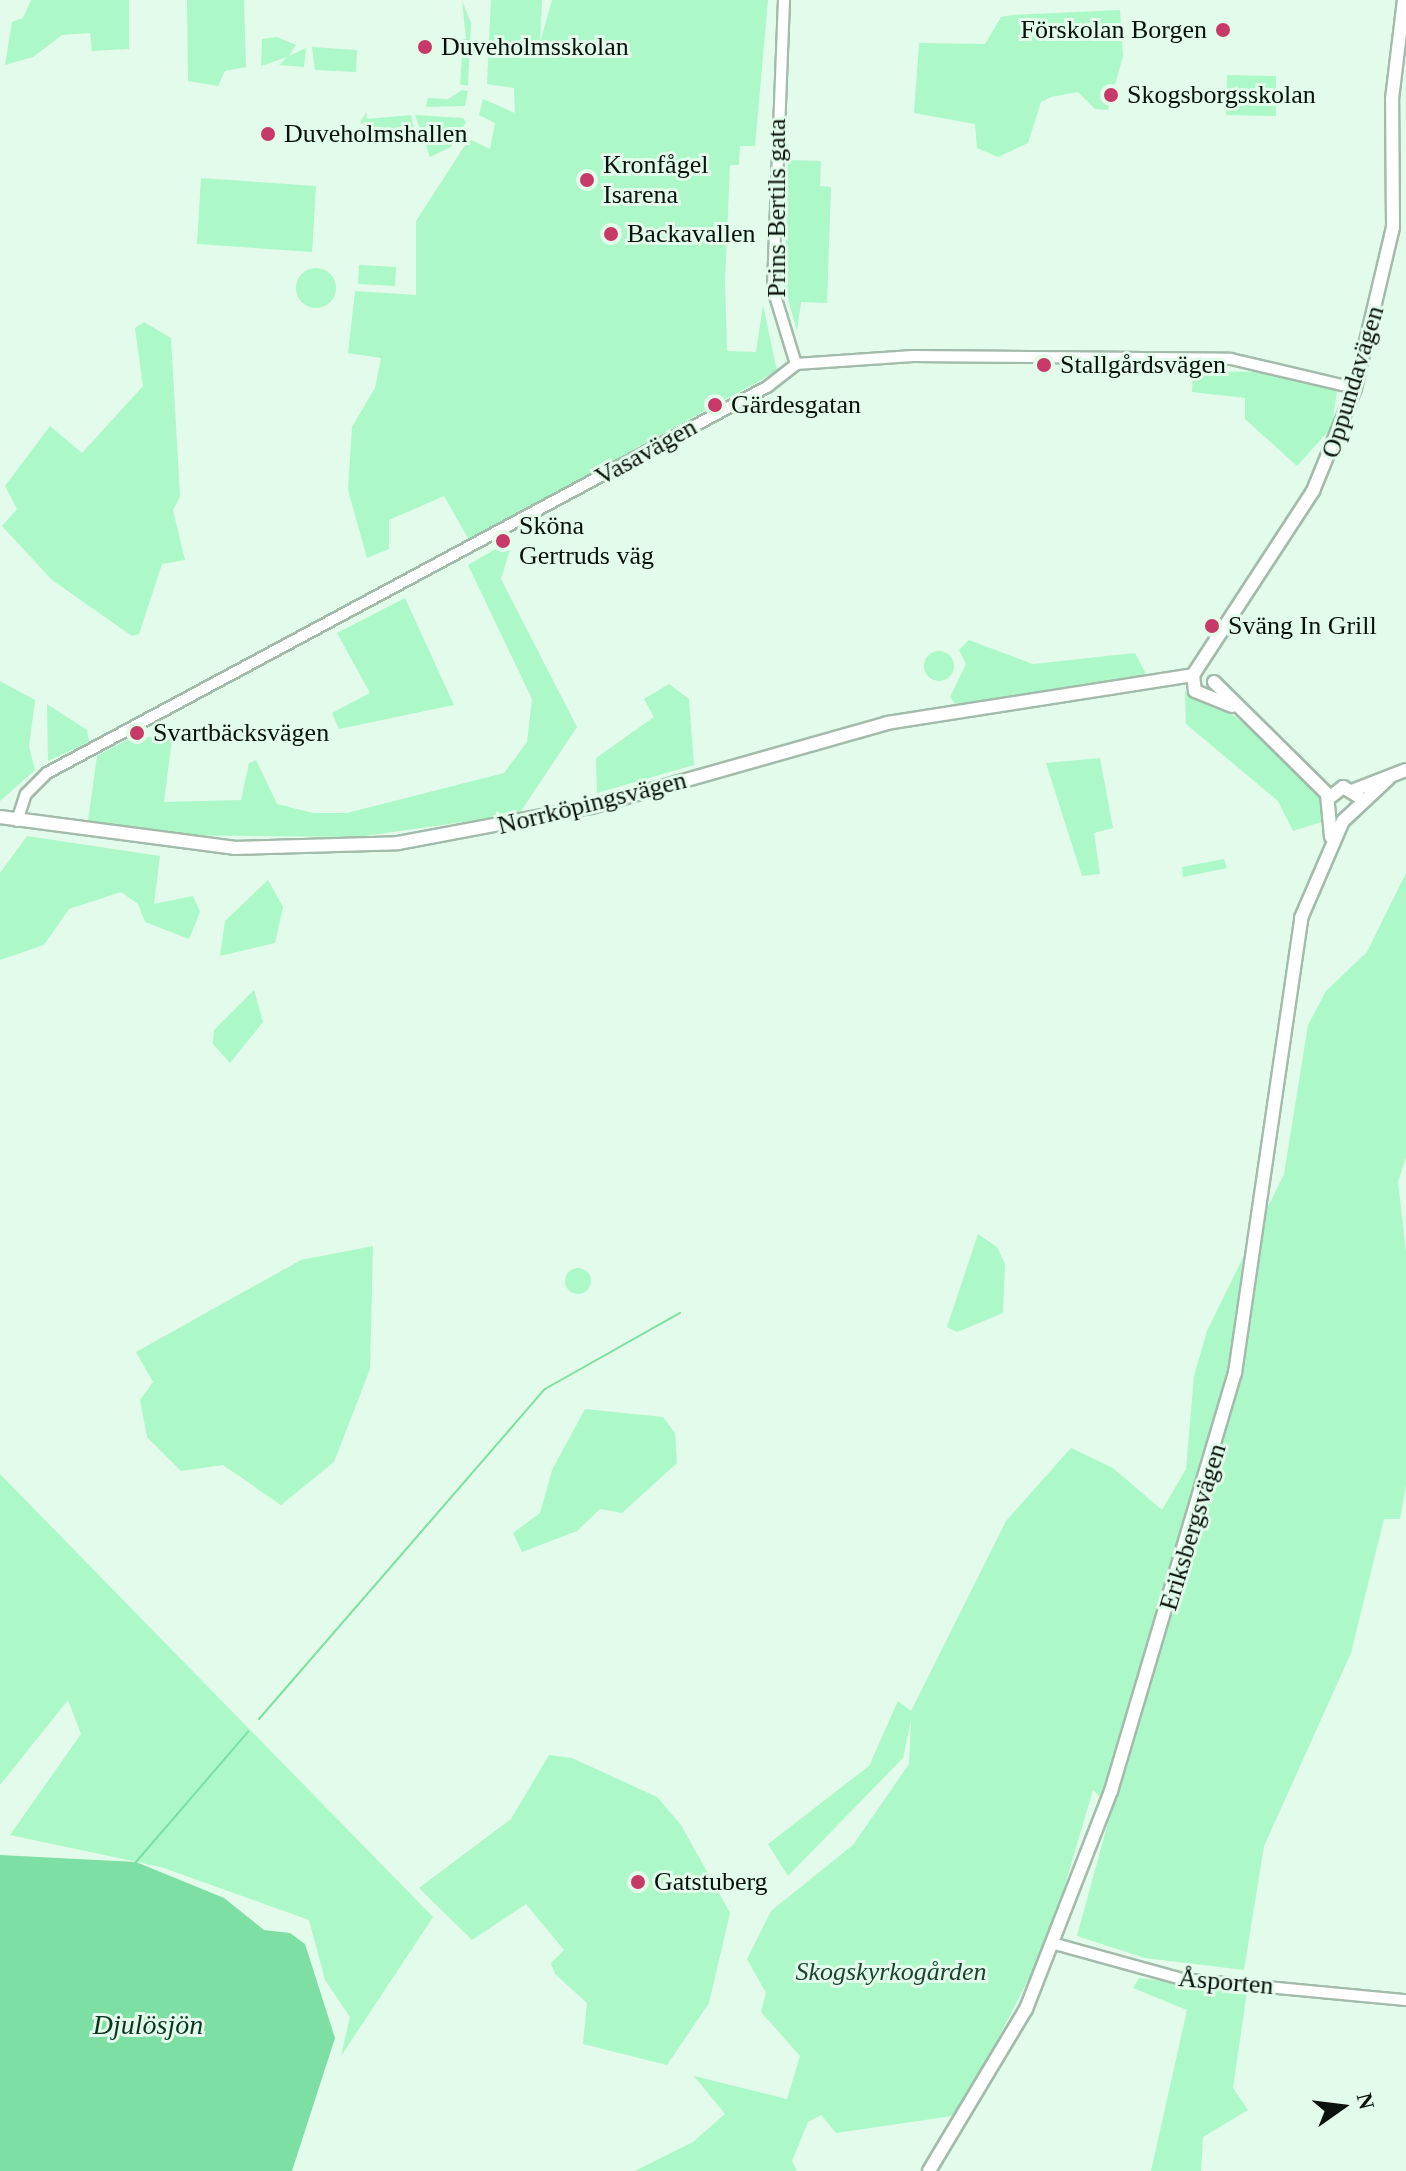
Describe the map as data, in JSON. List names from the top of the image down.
{
  "streets": {
    "main road": ["Oppundavägen", "Norrköpingsvägen", "Eriksbergsvägen"],
    "street": ["Prins Bertils gata", "Vasavägen", "Åsporten"]
  },
  "crossings": [
    ["Prins Bertils gata", "Vasavägen"],
    ["Oppundavägen", "Norrköpingsvägen"],
    ["Vasavägen", "Norrköpingsvägen"],
    ["Eriksbergsvägen", "Åsporten"]
  ],
  "water": ["Djulösjön"],
  "parks": ["Skogskyrkogården"],
  "places": [
    "Förskolan Borgen",
    "Duveholmsskolan",
    "Skogsborgsskolan",
    "Duveholmshallen",
    "Kronfågel Isarena",
    "Backavallen",
    "Stallgårdsvägen",
    "Gärdesgatan",
    "Sköna Gertruds väg",
    "Sväng In Grill",
    "Svartbäcksvägen",
    "Gatstuberg"
  ],
  "north": "right"
}
